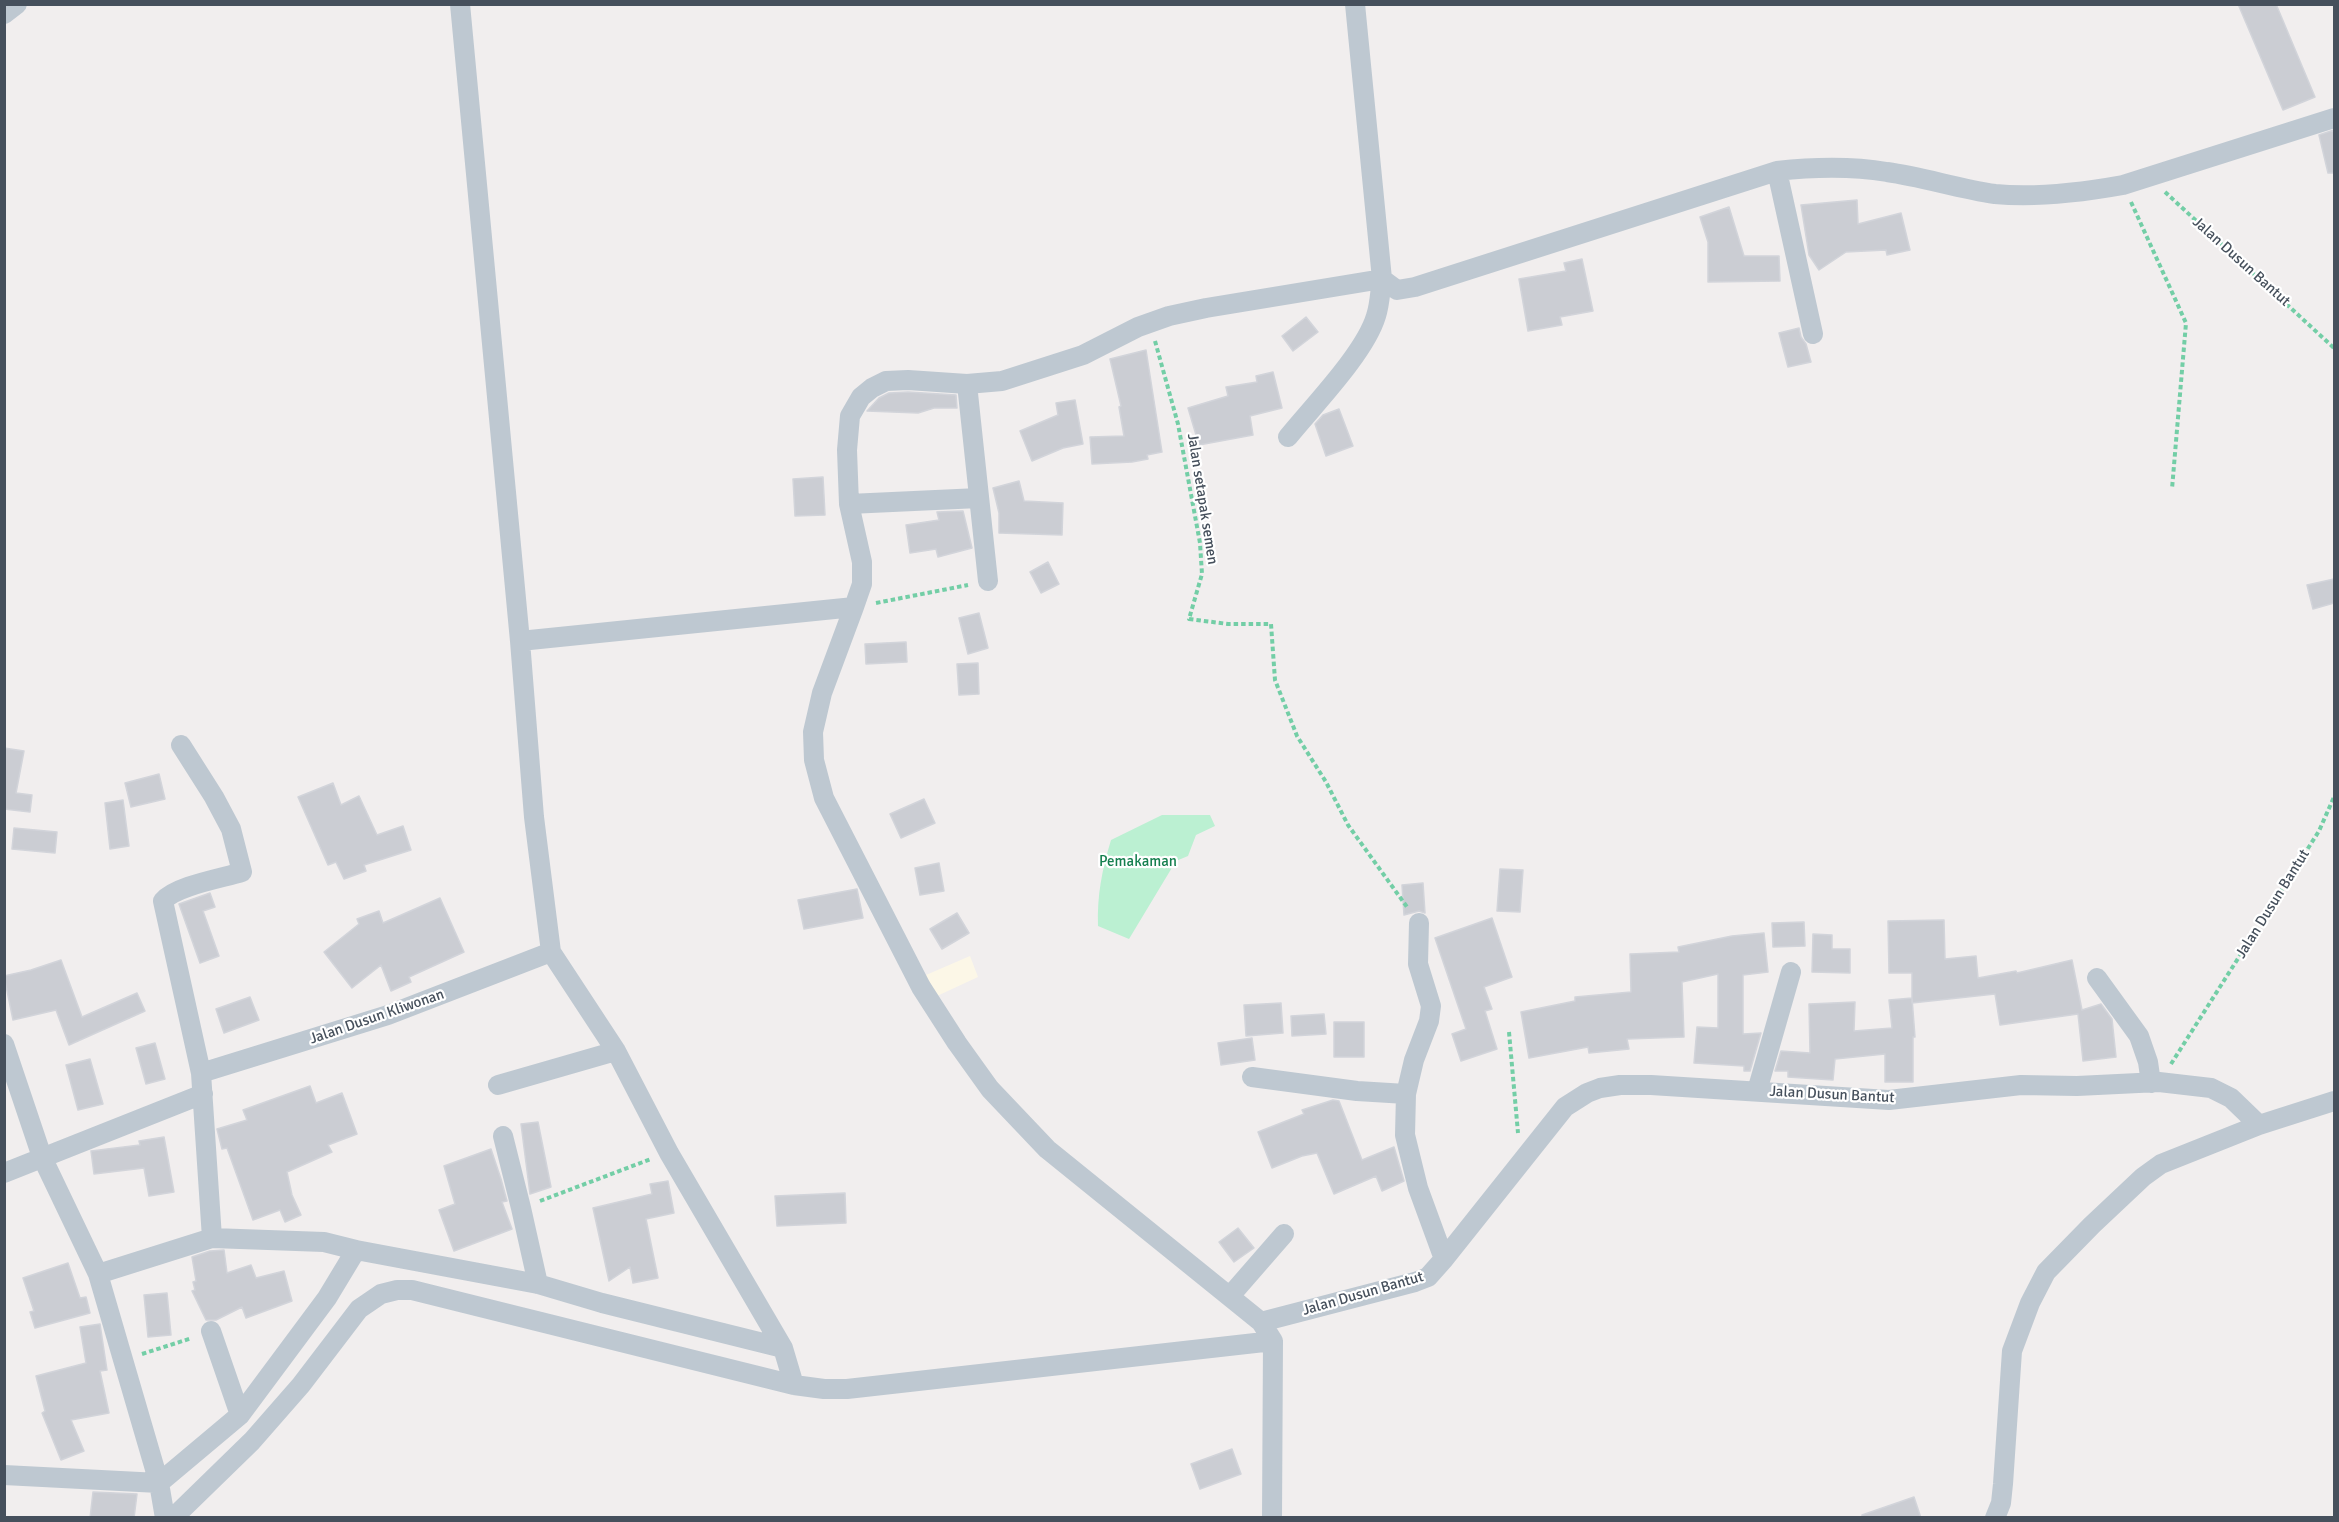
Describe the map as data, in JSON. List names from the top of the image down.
{
  "streets": {
    "street": ["Jalan Dusun Bantut", "Jalan Dusun Kliwonan"],
    "path": ["Jalan setapak semen"]
  },
  "parks": ["Pemakaman"]
}
